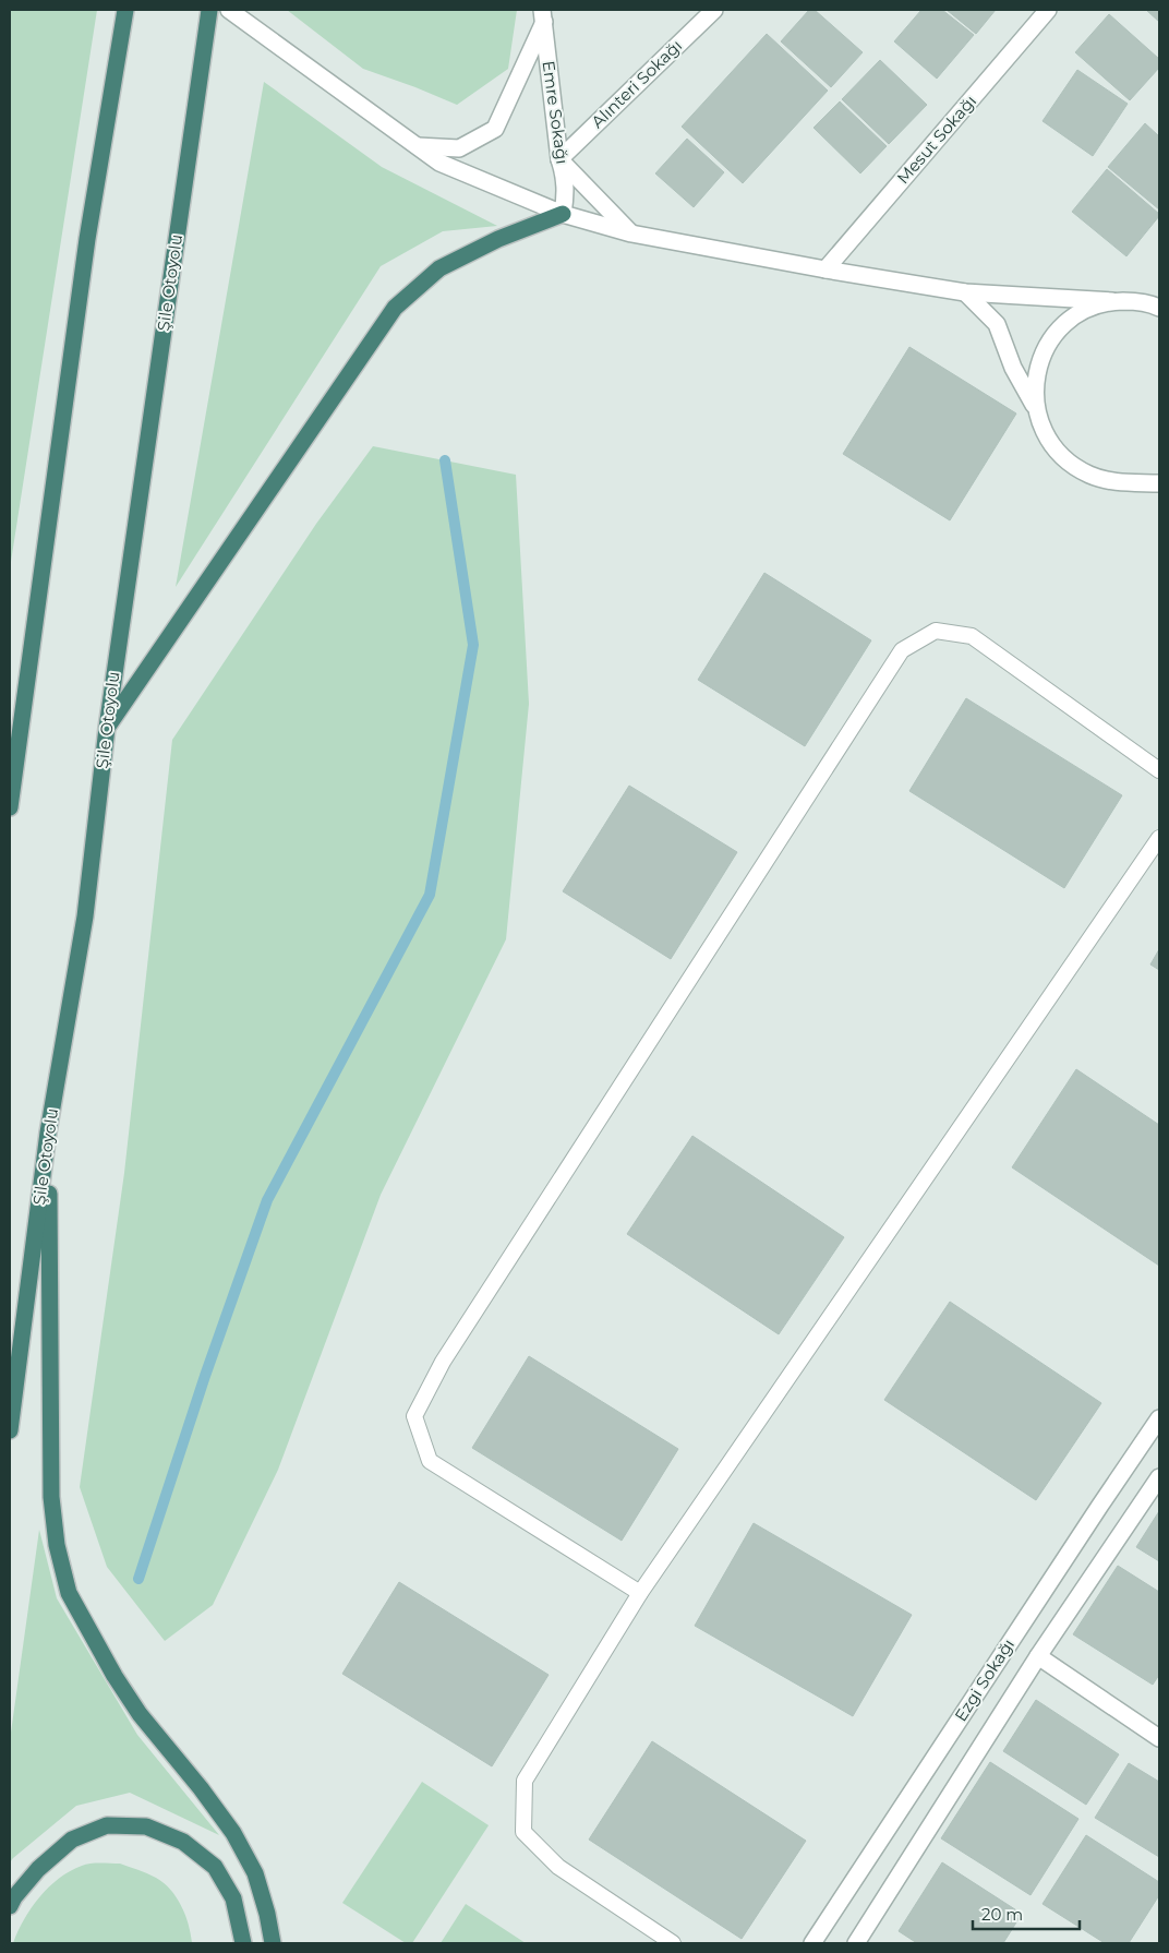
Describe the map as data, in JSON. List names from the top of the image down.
{
  "streets": {
    "highway": ["Şile Otoyolu"],
    "street": [
      "Alınteri Sokağı",
      "Emre Sokağı",
      "Mesut Sokağı",
      "Ezgi Sokağı"
    ]
  },
  "crossings": [
    ["Alınteri Sokağı", "Emre Sokağı"]
  ],
  "scale_bar": "20 m"
}
